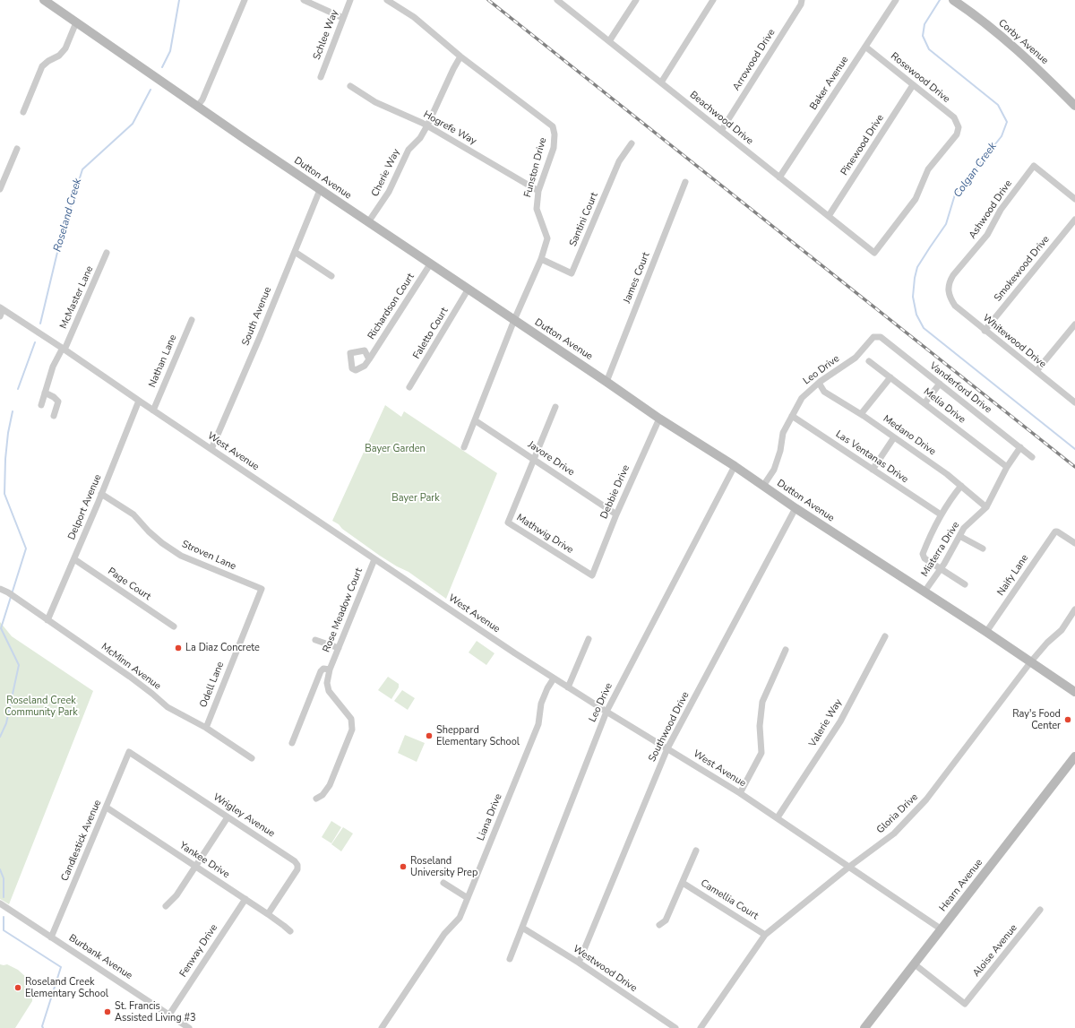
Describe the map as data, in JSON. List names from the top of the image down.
{
  "streets": {
    "main road": ["Corby Avenue", "Dutton Avenue", "Hearn Avenue"],
    "street": [
      "Schlee Way",
      "Arrowood Drive",
      "Rosewood Drive",
      "Baker Avenue",
      "Beachwood Drive",
      "Hogrefe Way",
      "Pinewood Drive",
      "Funston Drive",
      "Cherie Way",
      "Ashwood Drive",
      "Santini Court",
      "Smokewood Drive",
      "James Court",
      "McMaster Lane",
      "Richardson Court",
      "South Avenue",
      "Faletto Court",
      "Whitewood Drive",
      "Nathan Lane",
      "Leo Drive",
      "Vanderford Drive",
      "Melia Drive",
      "Medano Drive",
      "West Avenue",
      "Las Ventanas Drive",
      "Javore Drive",
      "Debbie Drive",
      "Delport Avenue",
      "Mathwig Drive",
      "Miaterra Drive",
      "Stroven Lane",
      "Naify Lane",
      "Page Court",
      "Rose Meadow Court",
      "McMinn Avenue",
      "Odell Lane",
      "Valerie Way",
      "Southwood Drive",
      "Gloria Drive",
      "Wrigley Avenue",
      "Liana Drive",
      "Candlestick Avenue",
      "Yankee Drive",
      "Camellia Court",
      "Fenway Drive",
      "Aloise Avenue",
      "Burbank Avenue",
      "Westwood Drive"
    ]
  },
  "crossings": [
    ["Arrowood Drive", "Beachwood Drive"],
    ["Rosewood Drive", "Baker Avenue"],
    ["Rosewood Drive", "Beachwood Drive"],
    ["Rosewood Drive", "Pinewood Drive"],
    ["Baker Avenue", "Beachwood Drive"],
    ["Beachwood Drive", "Pinewood Drive"],
    ["Hogrefe Way", "Funston Drive"],
    ["Hogrefe Way", "Cherie Way"],
    ["Funston Drive", "Cherie Way"],
    ["Funston Drive", "Dutton Avenue"],
    ["Funston Drive", "Santini Court"],
    ["Funston Drive", "Javore Drive"],
    ["Cherie Way", "Dutton Avenue"],
    ["Dutton Avenue", "James Court"],
    ["Dutton Avenue", "Richardson Court"],
    ["Dutton Avenue", "South Avenue"],
    ["Dutton Avenue", "Faletto Court"],
    ["Dutton Avenue", "Leo Drive"],
    ["Dutton Avenue", "Debbie Drive"],
    ["Dutton Avenue", "Miaterra Drive"],
    ["Dutton Avenue", "Naify Lane"],
    ["Dutton Avenue", "Southwood Drive"],
    ["Dutton Avenue", "Gloria Drive"],
    ["Ashwood Drive", "Whitewood Drive"],
    ["Smokewood Drive", "Whitewood Drive"],
    ["McMaster Lane", "West Avenue"],
    ["South Avenue", "West Avenue"],
    ["Nathan Lane", "West Avenue"],
    ["Leo Drive", "Vanderford Drive"],
    ["Leo Drive", "Medano Drive"],
    ["Leo Drive", "West Avenue"],
    ["Leo Drive", "Las Ventanas Drive"],
    ["Leo Drive", "Westwood Drive"],
    ["Vanderford Drive", "Miaterra Drive"],
    ["Melia Drive", "Miaterra Drive"],
    ["Medano Drive", "Miaterra Drive"],
    ["West Avenue", "Delport Avenue"],
    ["West Avenue", "Rose Meadow Court"],
    ["West Avenue", "Valerie Way"],
    ["West Avenue", "Southwood Drive"],
    ["West Avenue", "Gloria Drive"],
    ["West Avenue", "Liana Drive"],
    ["West Avenue", "Hearn Avenue"],
    ["Javore Drive", "Debbie Drive"],
    ["Javore Drive", "Mathwig Drive"],
    ["Debbie Drive", "Mathwig Drive"],
    ["Delport Avenue", "Stroven Lane"],
    ["Delport Avenue", "Page Court"],
    ["Delport Avenue", "McMinn Avenue"],
    ["Stroven Lane", "Odell Lane"],
    ["McMinn Avenue", "Odell Lane"],
    ["Southwood Drive", "Westwood Drive"],
    ["Gloria Drive", "Camellia Court"],
    ["Wrigley Avenue", "Candlestick Avenue"],
    ["Wrigley Avenue", "Yankee Drive"],
    ["Candlestick Avenue", "Yankee Drive"],
    ["Candlestick Avenue", "Burbank Avenue"],
    ["Yankee Drive", "Fenway Drive"],
    ["Hearn Avenue", "Aloise Avenue"],
    ["Fenway Drive", "Burbank Avenue"]
  ],
  "water": ["Colgan Creek", "Roseland Creek"],
  "parks": ["Bayer Garden", "Bayer Park", "Roseland Creek Community Park"],
  "places": [
    "La Diaz Concrete",
    "Ray's Food Center",
    "Sheppard Elementary School",
    "Roseland University Prep",
    "Roseland Creek Elementary School",
    "St. Francis Assisted Living #3"
  ]
}
